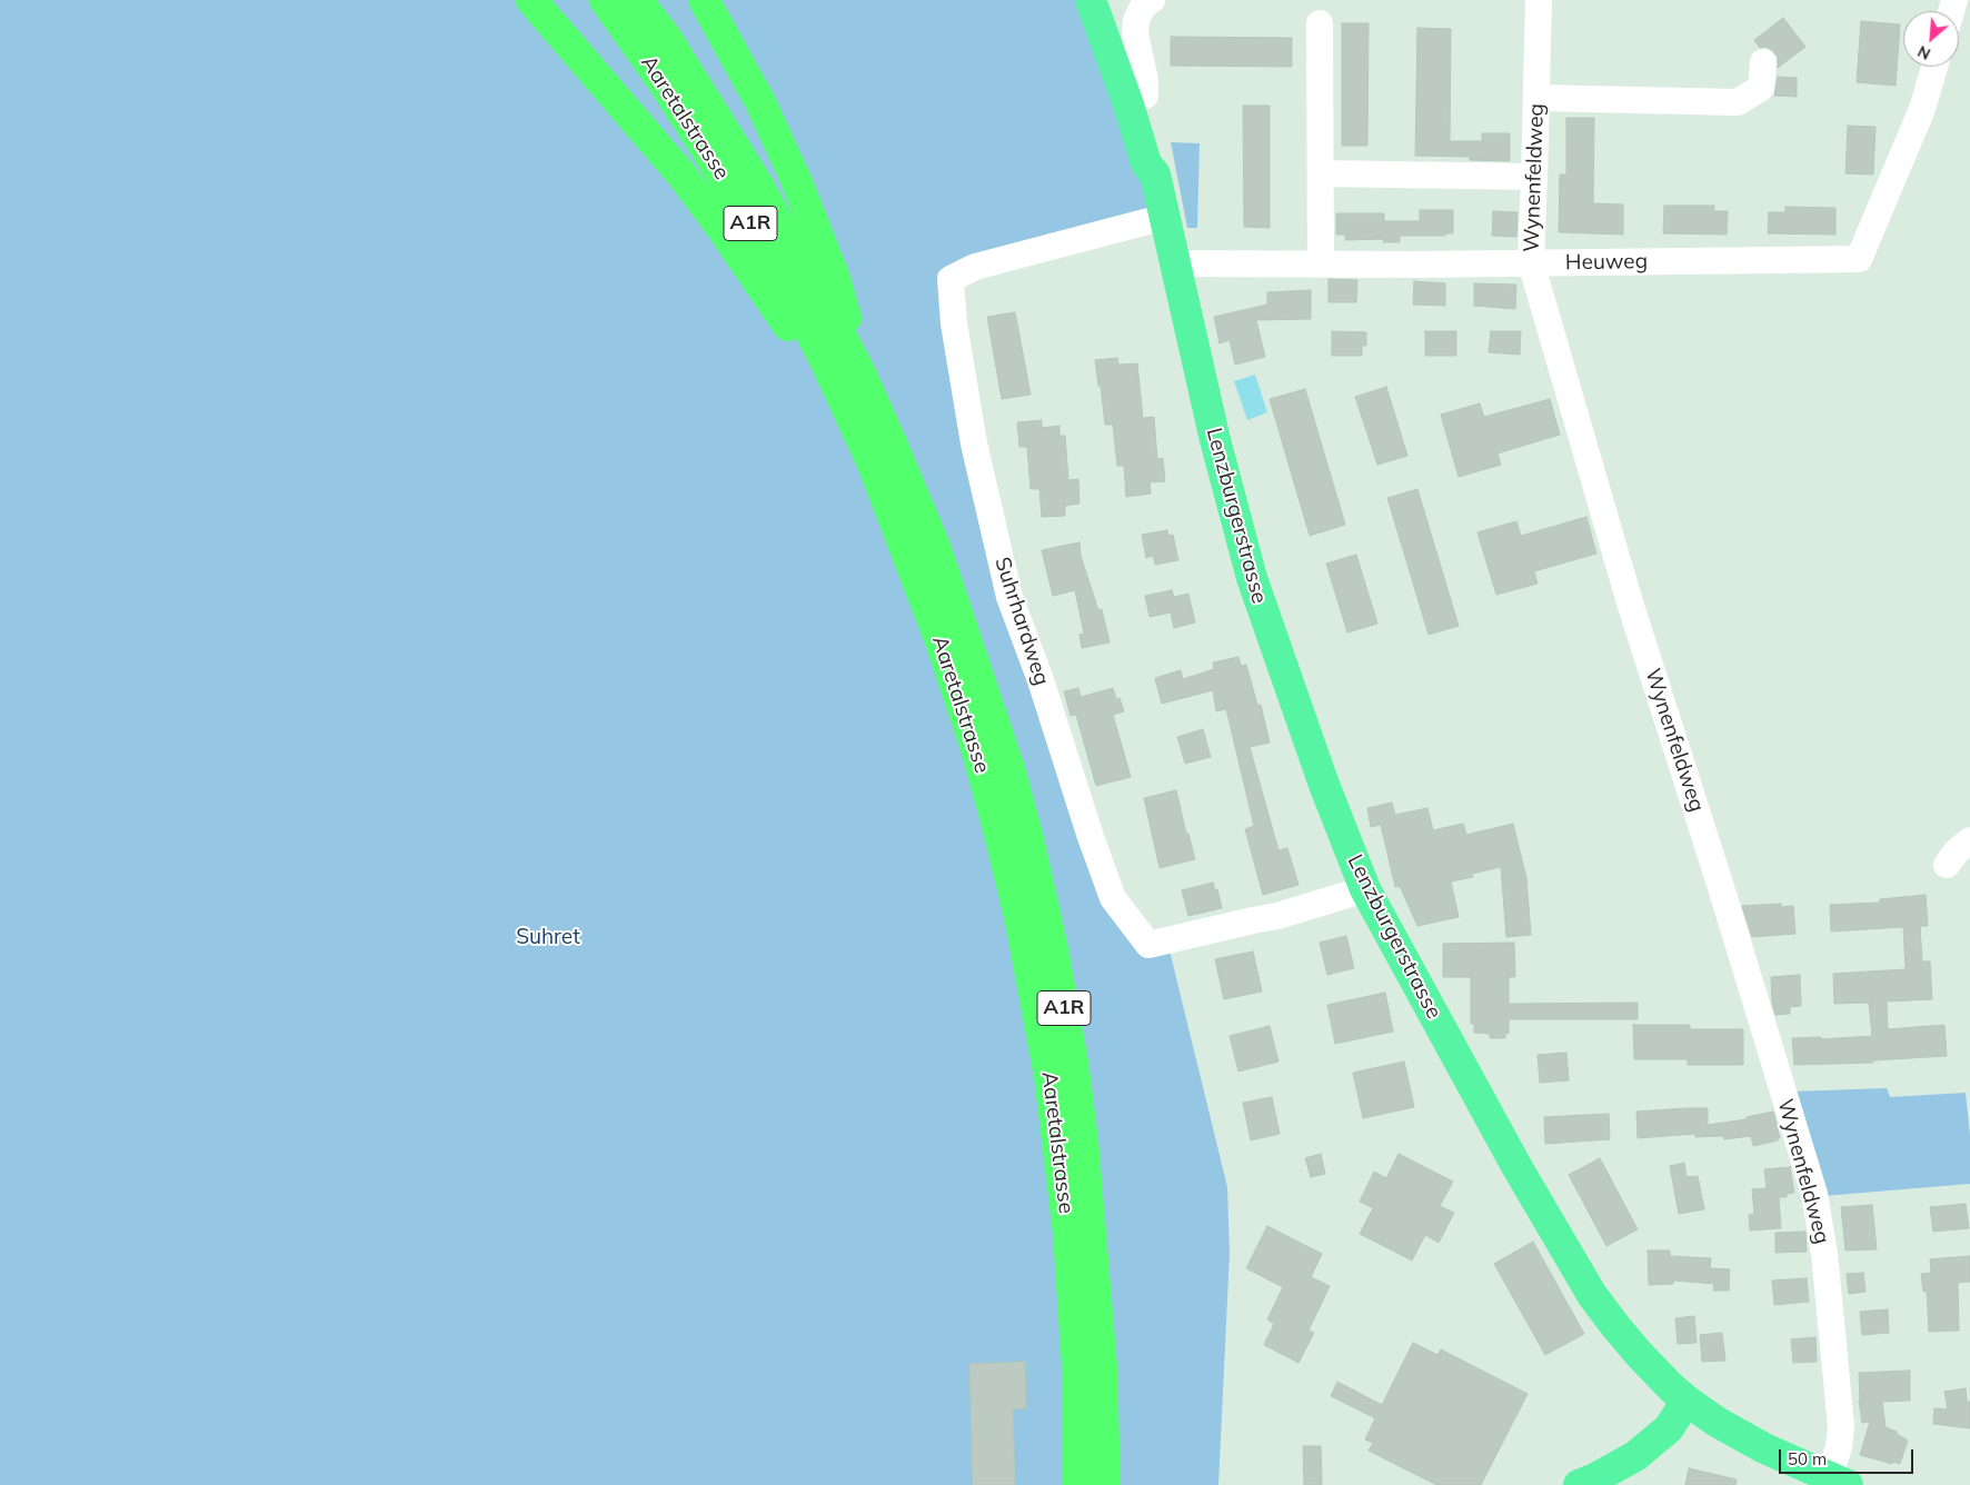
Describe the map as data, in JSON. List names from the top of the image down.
{
  "streets": {
    "highway": ["Aaretalstrasse", "A1R"],
    "main road": ["Lenzburgerstrasse"],
    "street": ["Wynenfeldweg", "Heuweg", "Suhrhardweg"]
  },
  "crossings": [
    ["Wynenfeldweg", "Heuweg"],
    ["Wynenfeldweg", "Lenzburgerstrasse"],
    ["Heuweg", "Lenzburgerstrasse"],
    ["Lenzburgerstrasse", "Suhrhardweg"]
  ],
  "parks": ["Suhret"],
  "scale_bar": "50 m",
  "north": "bottom left"
}
